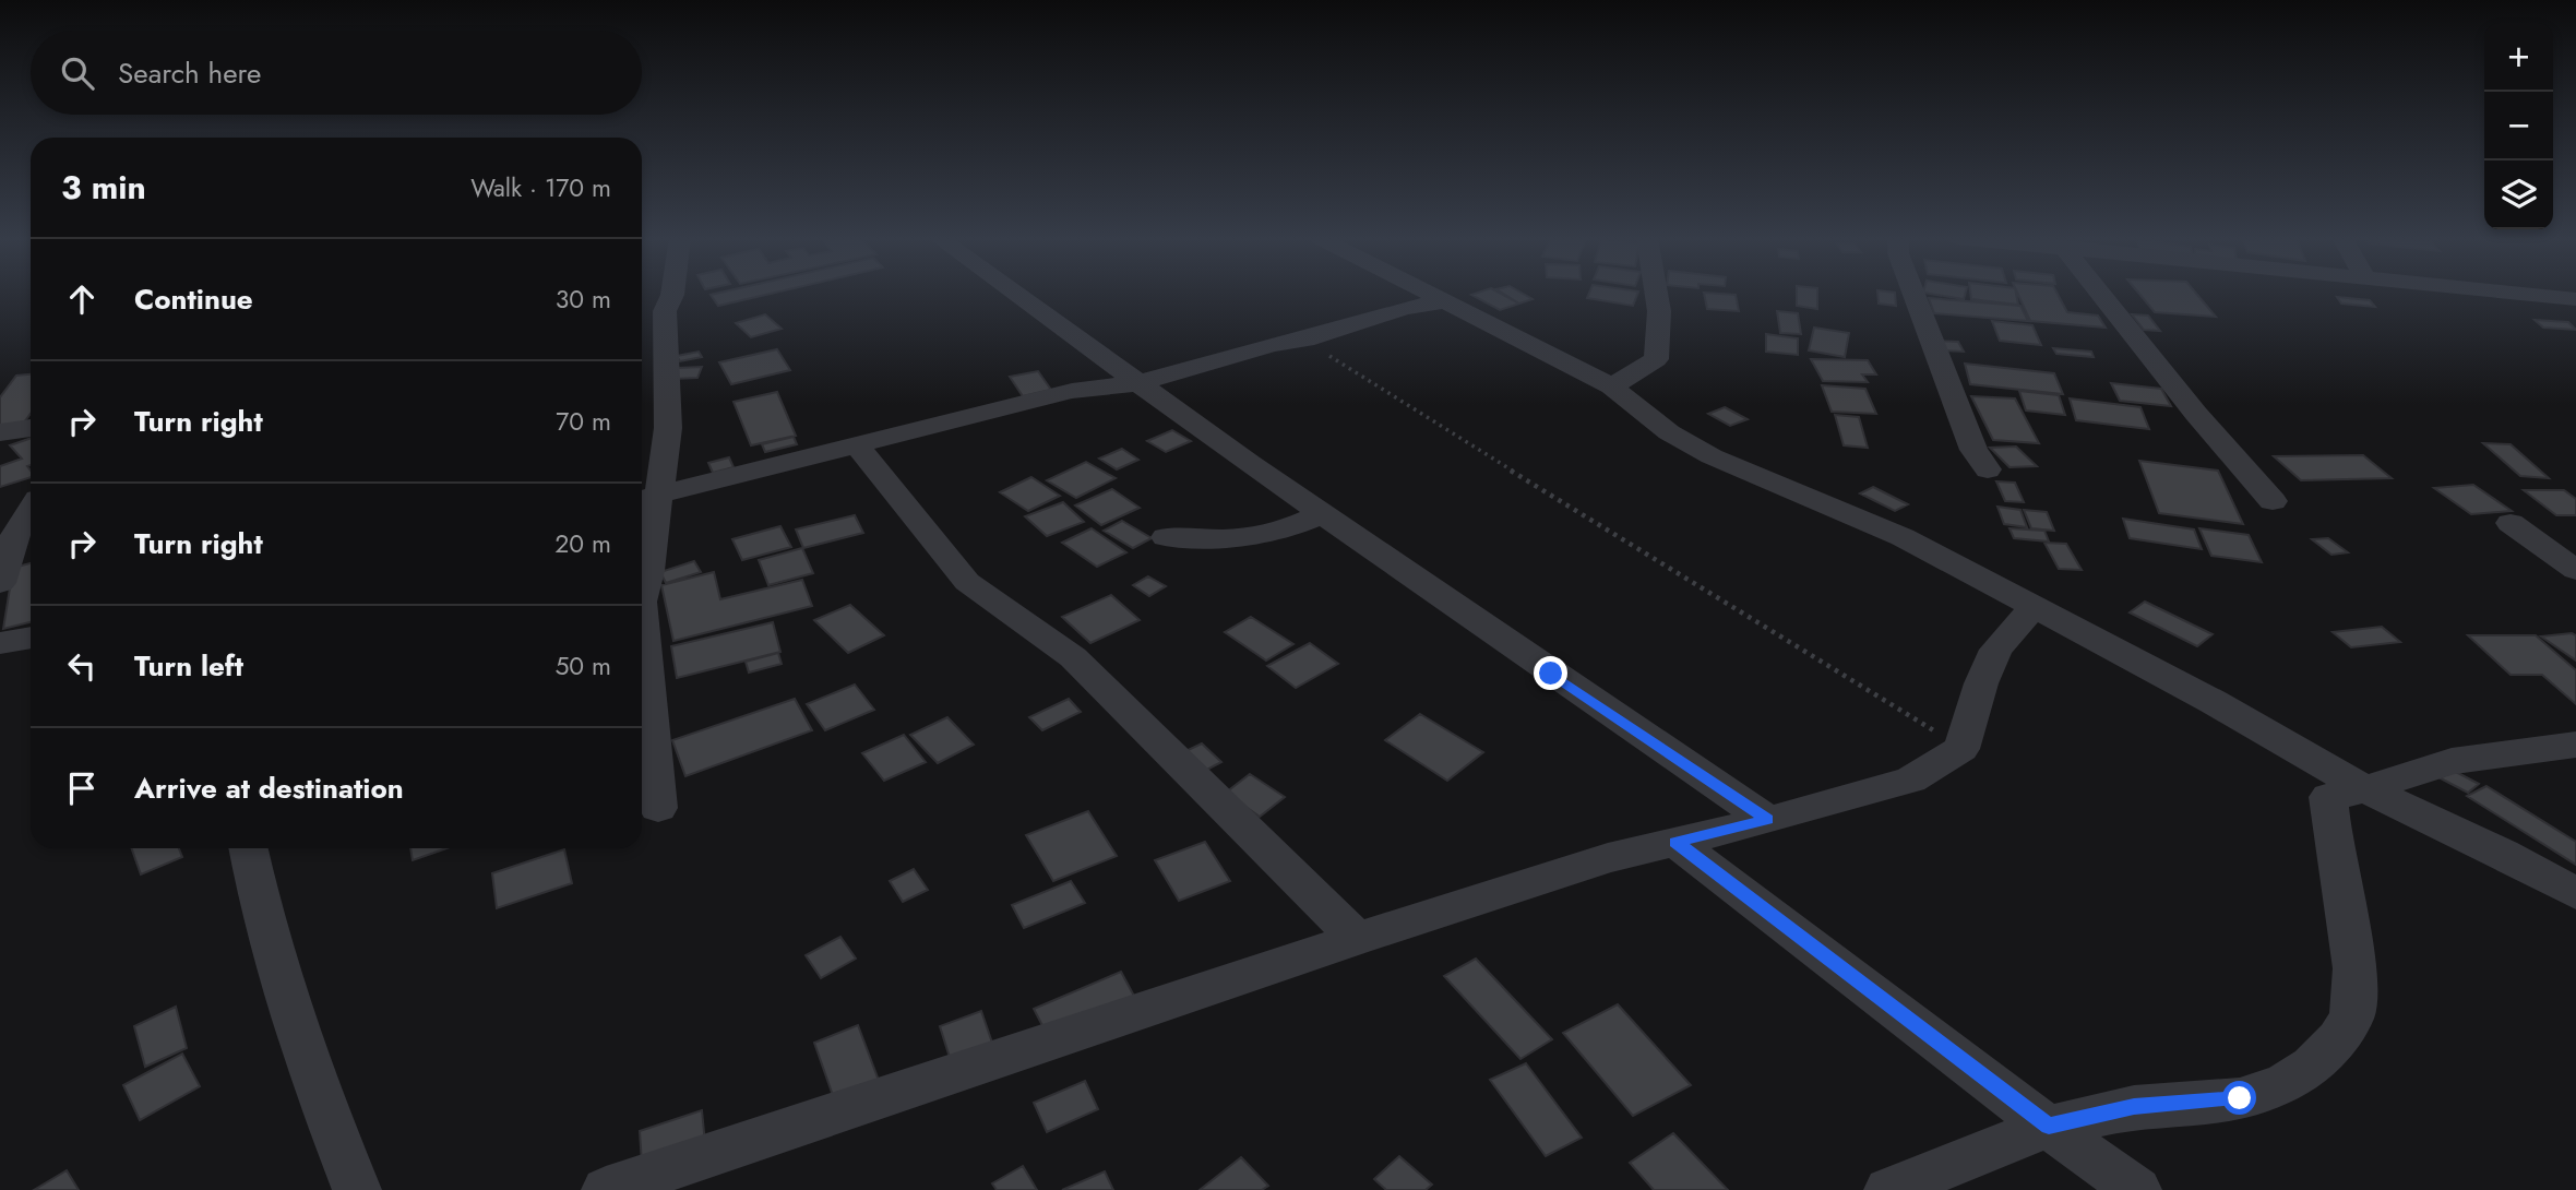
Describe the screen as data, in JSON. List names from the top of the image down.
{
  "page": {
    "map_buttons": ["+", "−"],
    "search": "Search here",
    "heading": ["3 min", "Walk · 170 m"],
    "list": [
      ["Continue", "30 m"],
      ["Turn right", "70 m"],
      ["Turn right", "20 m"],
      ["Turn left", "50 m"],
      "Arrive at destination"
    ]
  }
}
